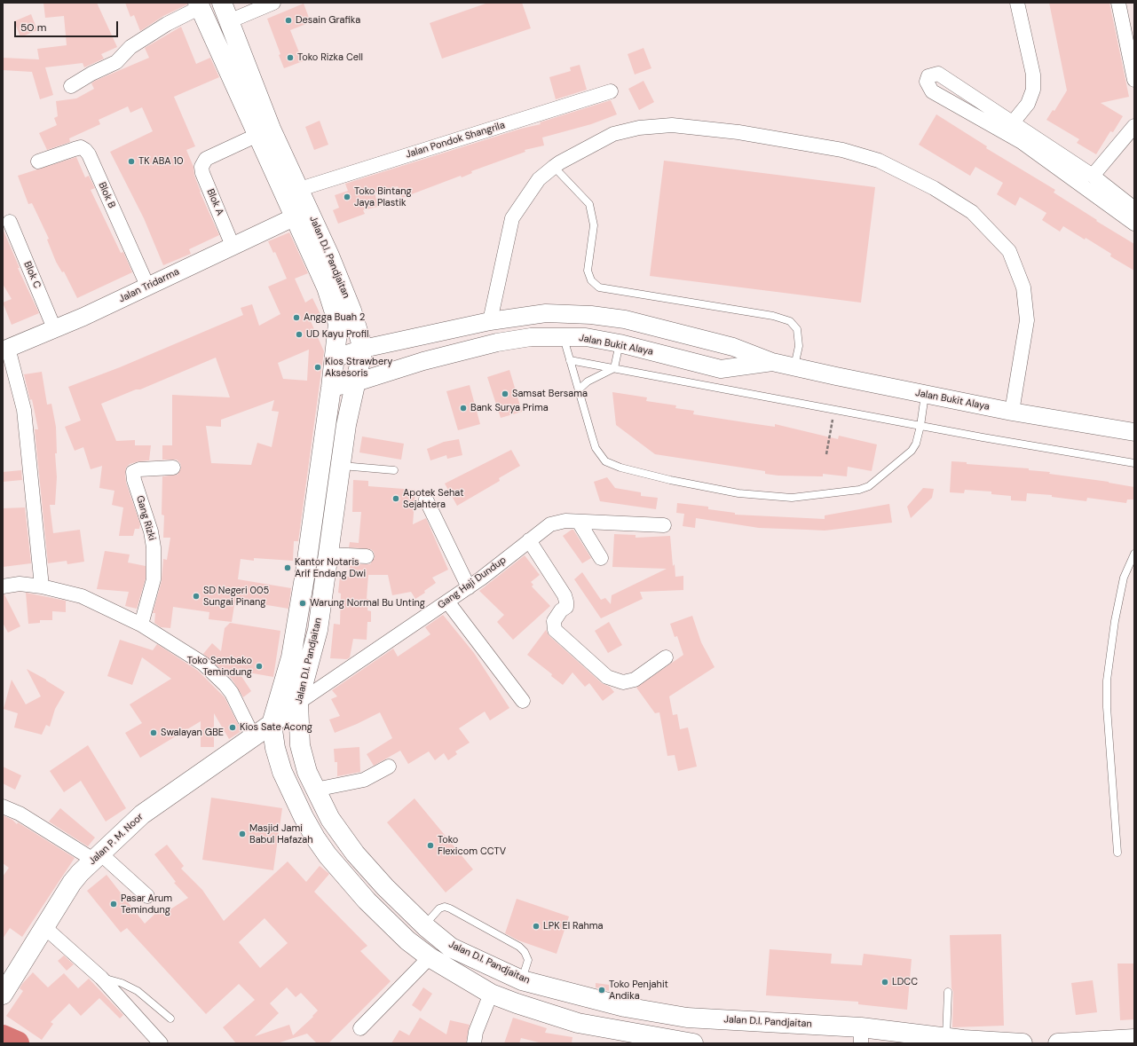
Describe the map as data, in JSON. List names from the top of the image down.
{
  "streets": {
    "main road": ["Jalan D.I. Pandjaitan", "Jalan P. M. Noor"],
    "street": [
      "Jalan Pondok Shangrila",
      "Blok B",
      "Blok A",
      "Blok C",
      "Jalan Tridarma",
      "Jalan Bukit Alaya",
      "Gang Rizki",
      "Gang Haji Dundup"
    ]
  },
  "crossings": [
    ["Jalan Pondok Shangrila", "Jalan D.I. Pandjaitan"],
    ["Blok B", "Jalan Tridarma"],
    ["Blok A", "Jalan D.I. Pandjaitan"],
    ["Blok A", "Jalan Tridarma"],
    ["Jalan D.I. Pandjaitan", "Jalan Tridarma"],
    ["Jalan D.I. Pandjaitan", "Jalan Bukit Alaya"],
    ["Jalan D.I. Pandjaitan", "Gang Haji Dundup"],
    ["Jalan D.I. Pandjaitan", "Jalan P. M. Noor"],
    ["Blok C", "Jalan Tridarma"],
    ["Gang Haji Dundup", "Jalan P. M. Noor"]
  ],
  "places": [
    "Desain Grafika",
    "Toko Rizka Cell",
    "TK ABA 10",
    "Toko Bintang Jaya Plastik",
    "Angga Buah 2",
    "UD Kayu Profil",
    "Kios Strawbery Aksesoris",
    "Samsat Bersama",
    "Bank Surya Prima",
    "Apotek Sehat Sejahtera",
    "Kantor Notaris Arif Endang Dwi",
    "SD Negeri 005 Sungai Pinang",
    "Warung Normal Bu Unting",
    "Toko Sembako Temindung",
    "Kios Sate Acong",
    "Swalayan GBE",
    "Masjid Jami Babul Hafazah",
    "Toko Flexicom CCTV",
    "Pasar Arum Temindung",
    "LPK El Rahma",
    "LDCC",
    "Toko Penjahit Andika"
  ],
  "scale_bar": "50 m"
}
